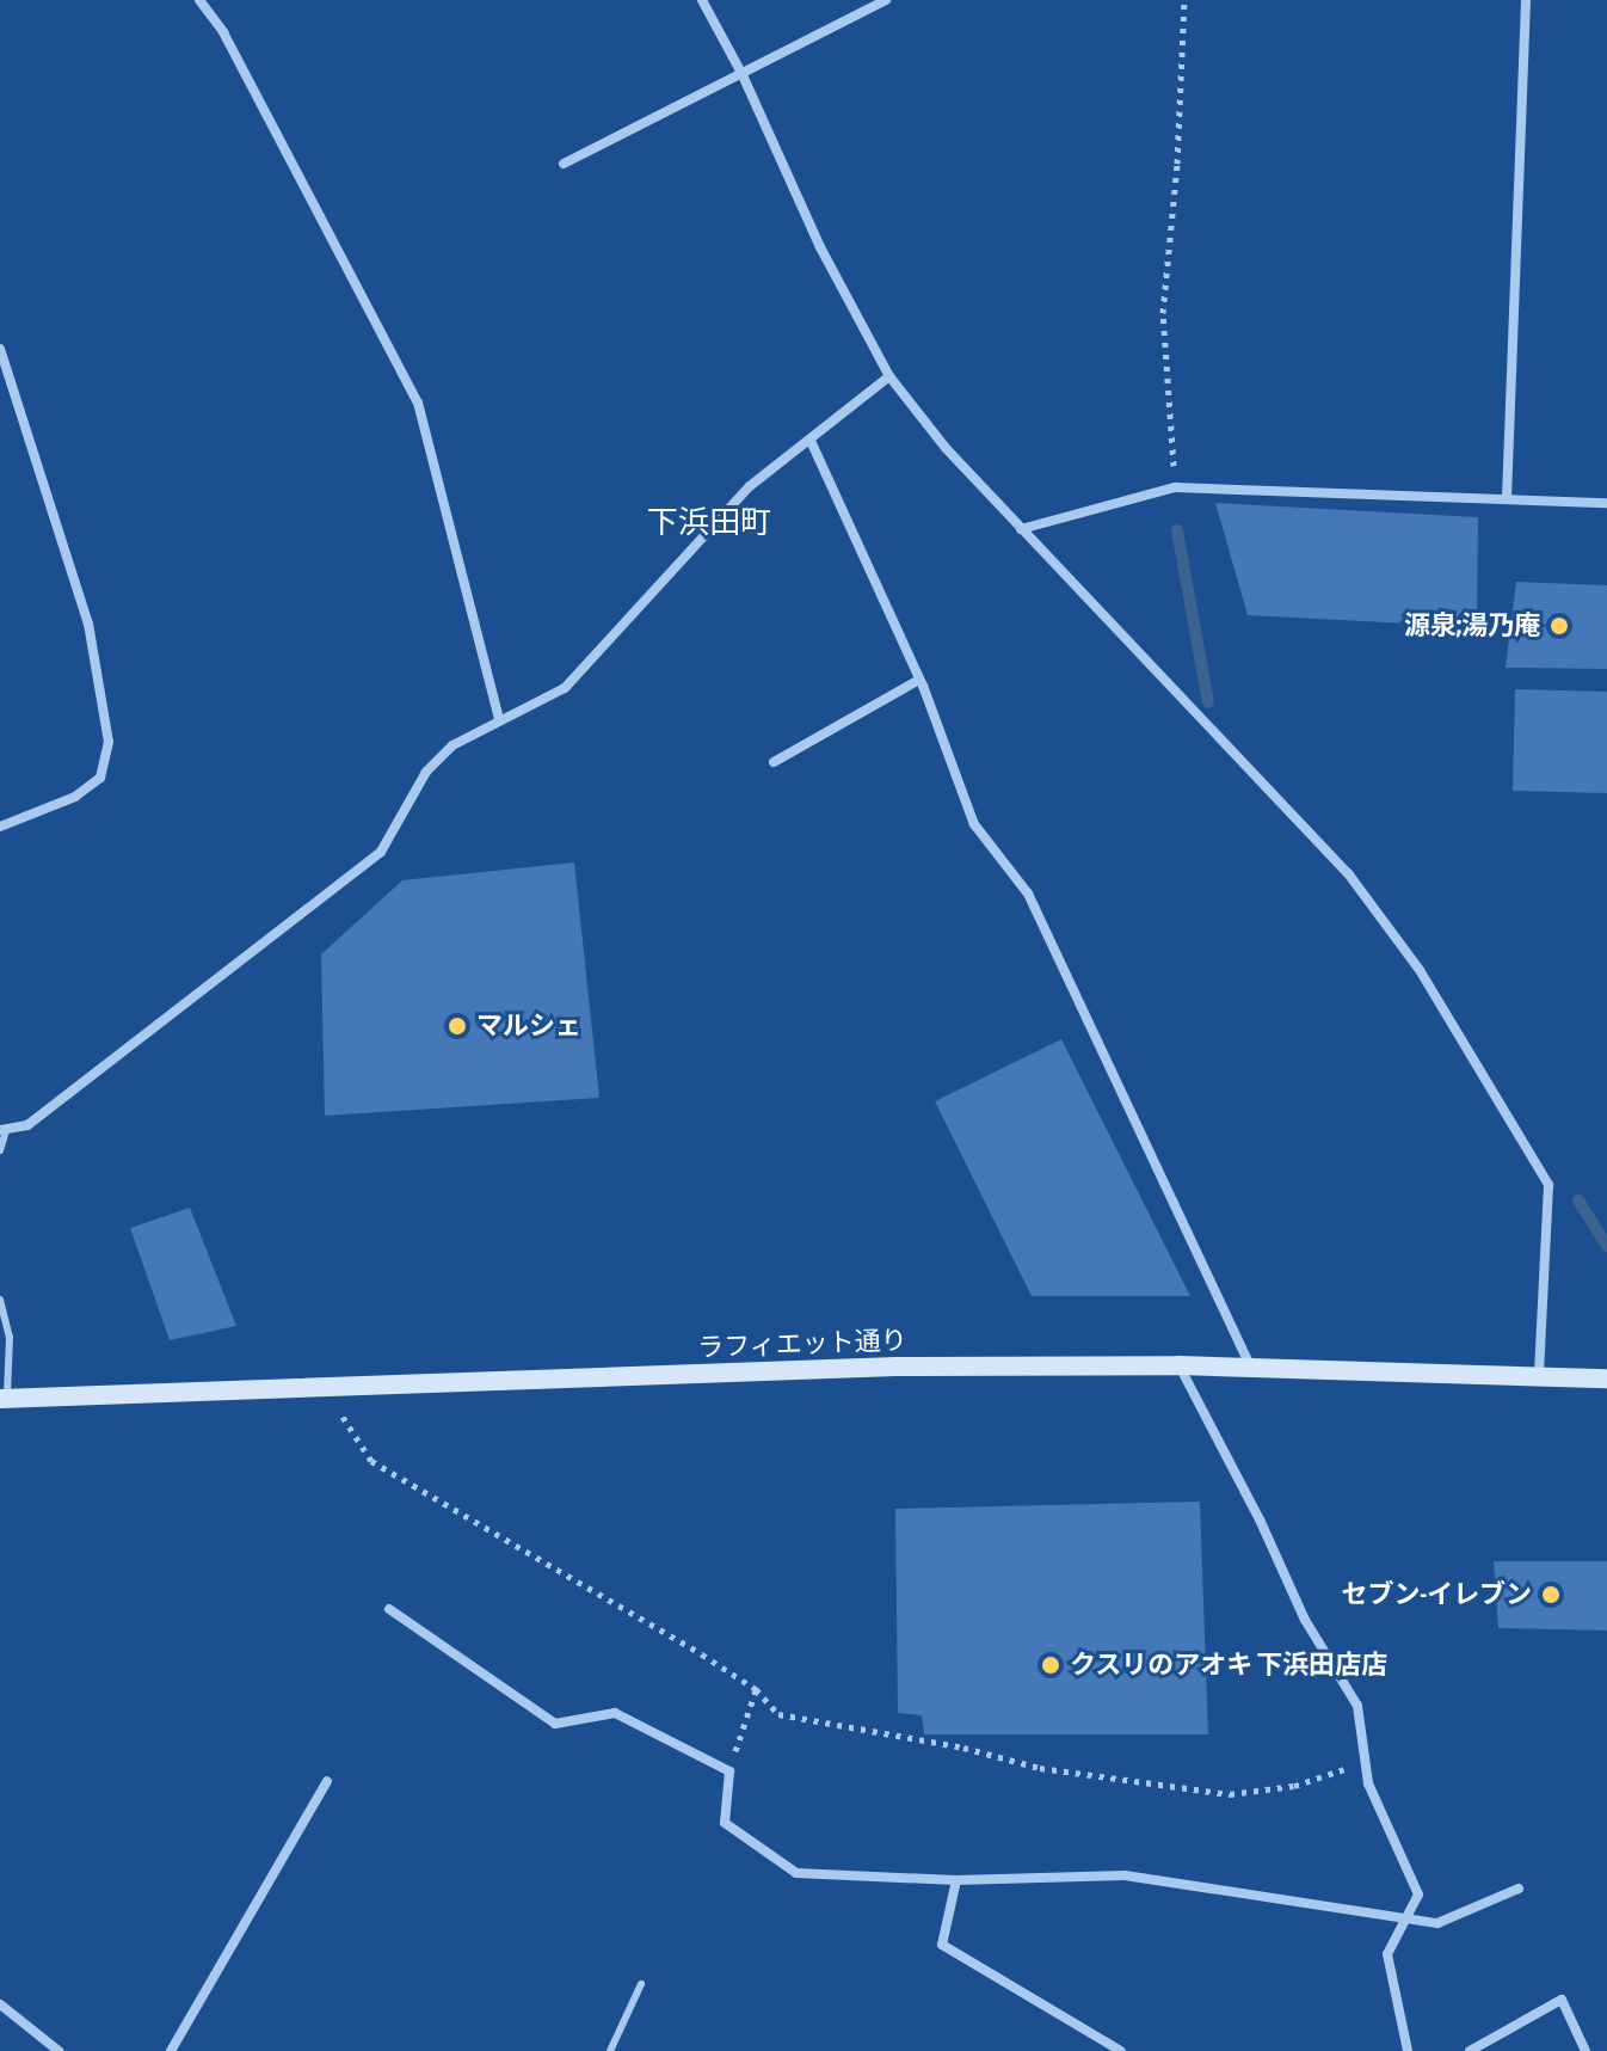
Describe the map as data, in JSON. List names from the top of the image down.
{
  "streets": {
    "street": ["ラフィエット通り"]
  },
  "districts": ["下浜田町"],
  "places": [
    "源泉;湯乃庵",
    "マルシェ",
    "セブン-イレブン",
    "クスリのアオキ 下浜田店店"
  ]
}
